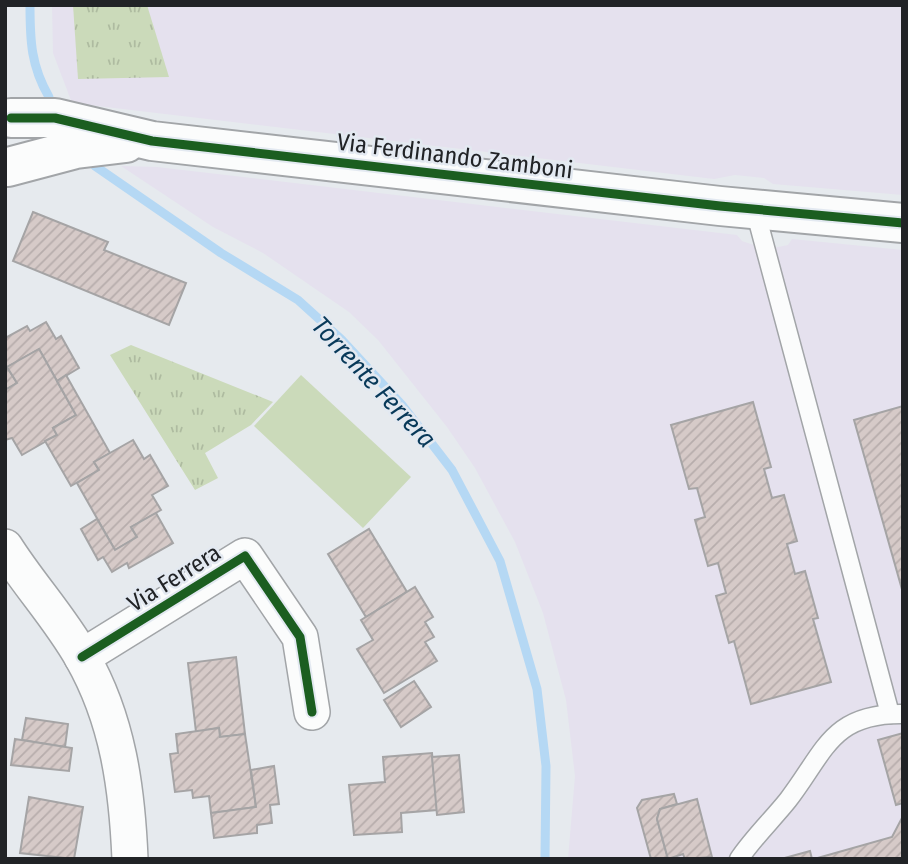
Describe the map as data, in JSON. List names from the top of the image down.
{
  "streets": {
    "street": ["Via Ferdinando Zamboni", "Via Ferrera"]
  },
  "water": ["Torrente Ferrera"]
}
